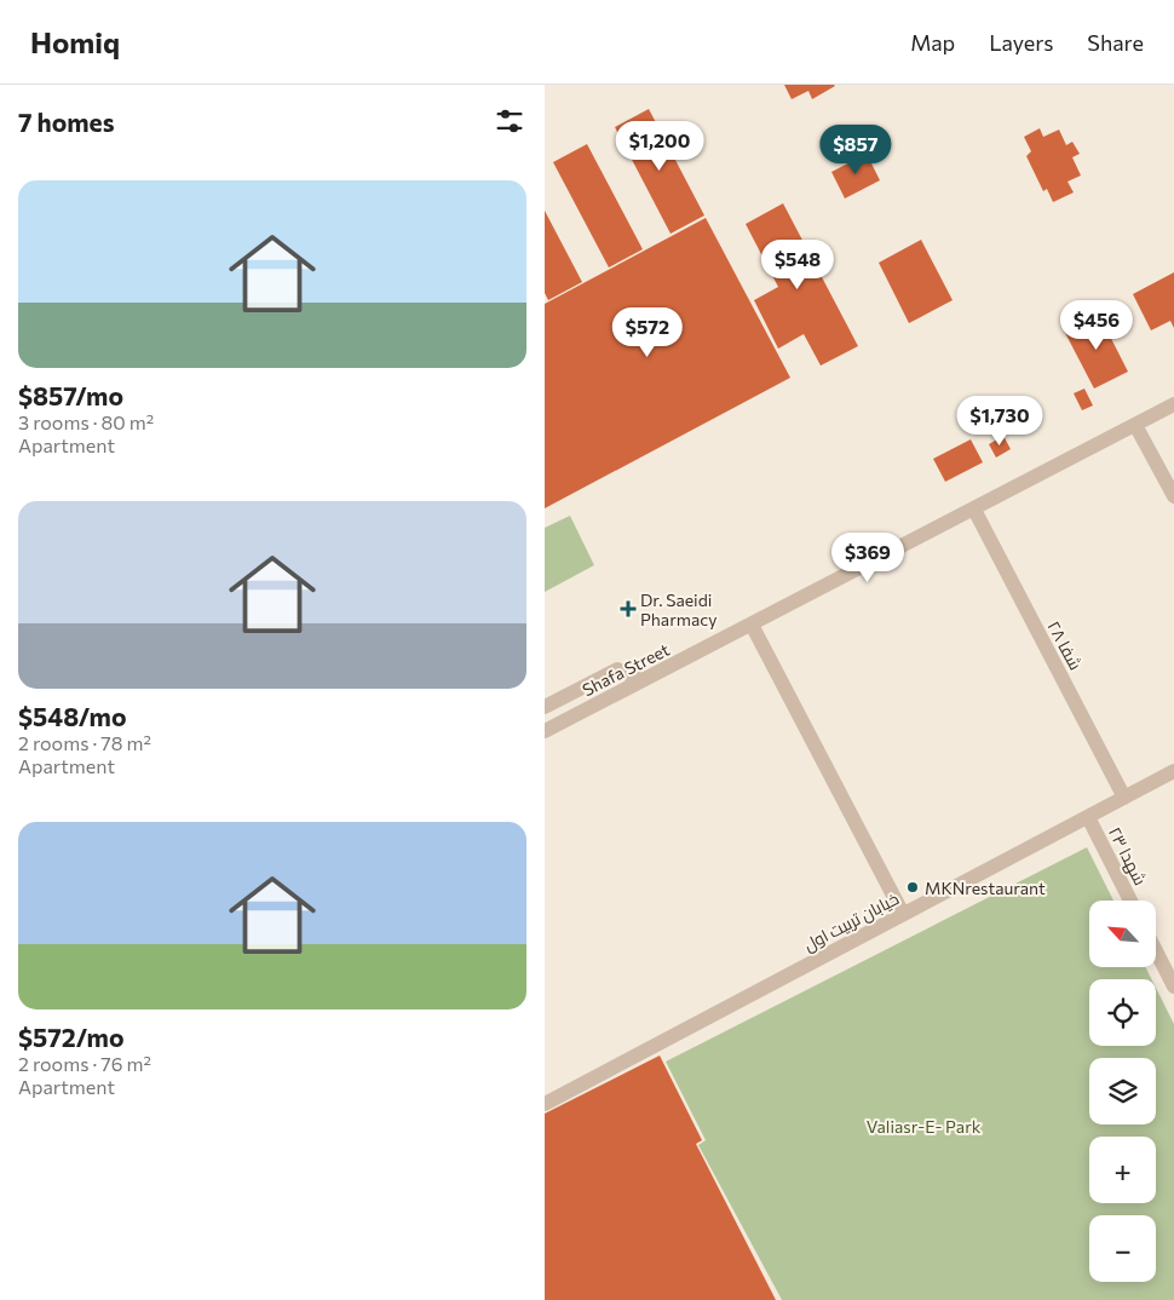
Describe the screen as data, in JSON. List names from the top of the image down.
{
  "streets": {
    "street": [
      "شفا ۲۸",
      "Shafa Street",
      "شهدا ۲۳",
      "خیابان تربیت اول"
    ]
  },
  "crossings": [
    ["شفا ۲۸", "Shafa Street"],
    ["شفا ۲۸", "خیابان تربیت اول"],
    ["شهدا ۲۳", "خیابان تربیت اول"]
  ],
  "parks": ["Valiasr-E- Park"],
  "places": {
    "health": ["Dr. Saeidi Pharmacy"],
    "other": ["MKNrestaurant"]
  },
  "north": "top left",
  "page": {
    "header": "Homiq",
    "nav": ["Map", "Layers", "Share"],
    "heading": "7 homes",
    "price": [
      "$1,200",
      "$857",
      "$548",
      "$456",
      "$572",
      "$1,730",
      "$369"
    ],
    "list": [
      {
        "name": "$857/mo",
        "note": "3 rooms · 80 m² · Apartment"
      },
      {
        "name": "$548/mo",
        "note": "2 rooms · 78 m² · Apartment"
      },
      {
        "name": "$572/mo",
        "note": "2 rooms · 76 m² · Apartment"
      }
    ],
    "map_buttons": ["+", "−"]
  }
}
